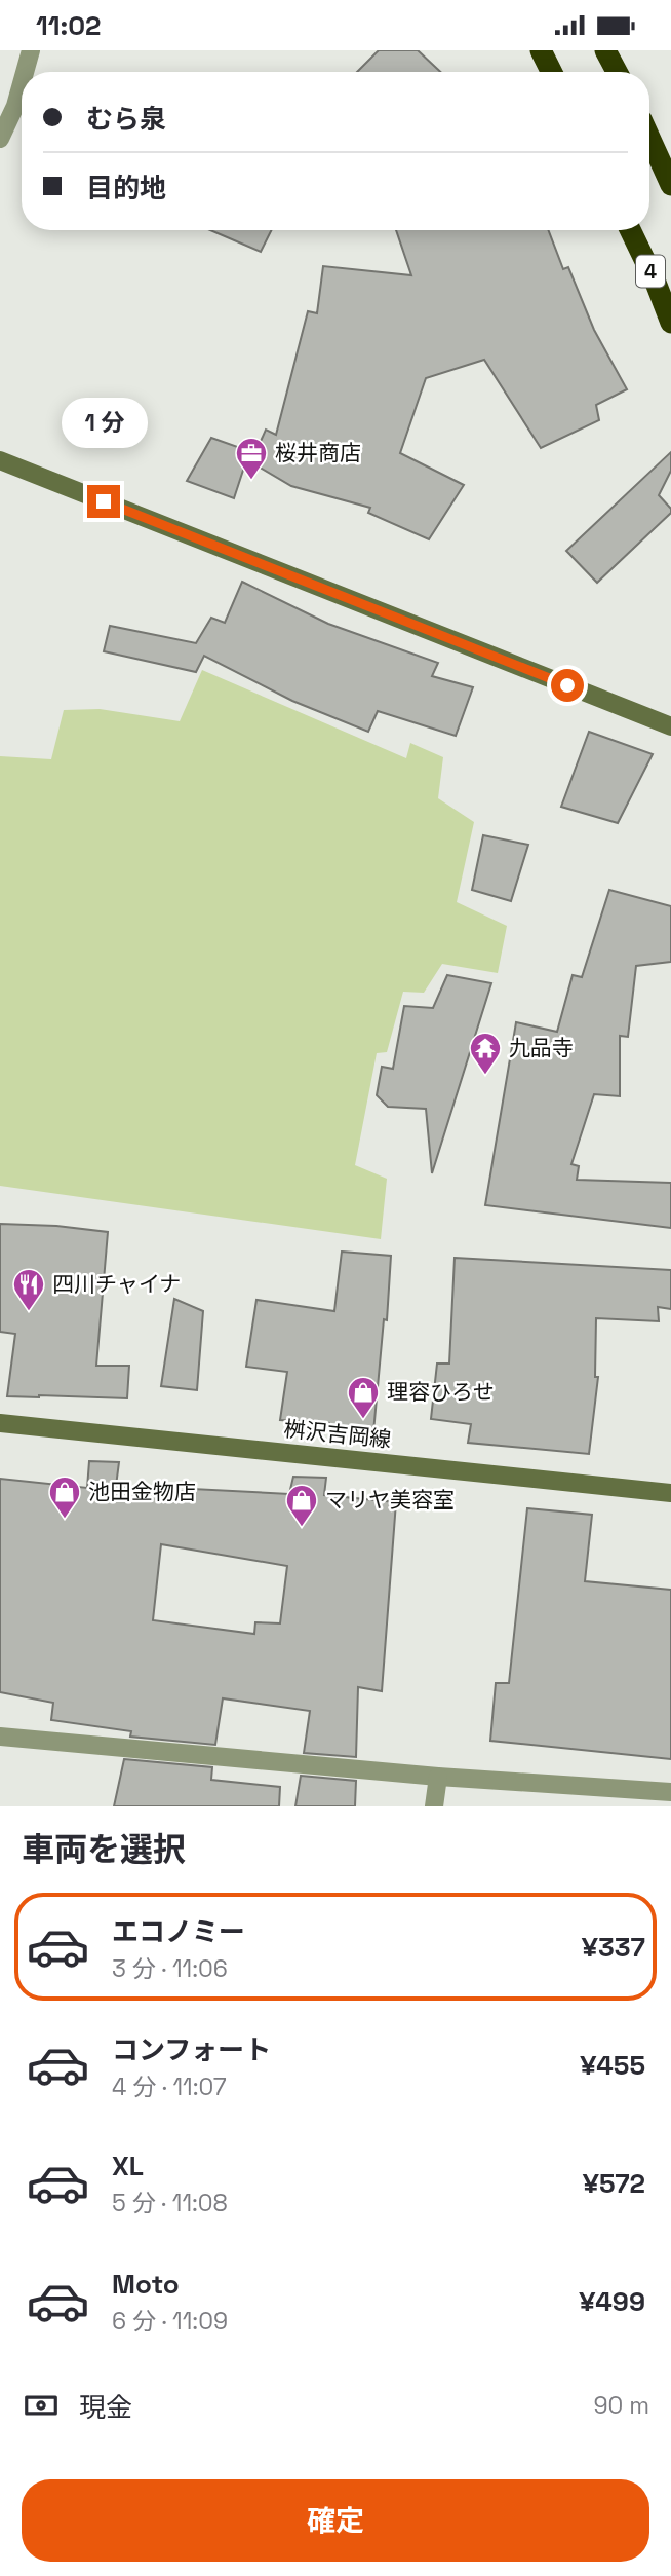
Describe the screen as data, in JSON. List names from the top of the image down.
{
  "streets": {
    "highway": ["4"],
    "street": ["桝沢吉岡線"]
  },
  "places": {
    "office": ["桜井商店"],
    "temple": ["九品寺"],
    "restaurant": ["四川チャイナ"],
    "shop": ["理容ひろせ", "池田金物店", "マリヤ美容室"]
  },
  "page": {
    "status": "11:02",
    "banner": ["むら泉", "目的地"],
    "bubble": "1 分",
    "heading": "車両を選択",
    "list": [
      {
        "name": "エコノミー",
        "note": "3 分 · 11:06",
        "value": "¥337"
      },
      {
        "name": "コンフォート",
        "note": "4 分 · 11:07",
        "value": "¥455"
      },
      {
        "name": "XL",
        "note": "5 分 · 11:08",
        "value": "¥572"
      },
      {
        "name": "Moto",
        "note": "6 分 · 11:09",
        "value": "¥499"
      }
    ],
    "pay": ["現金", "90 m"],
    "buttons": "確定"
  }
}
